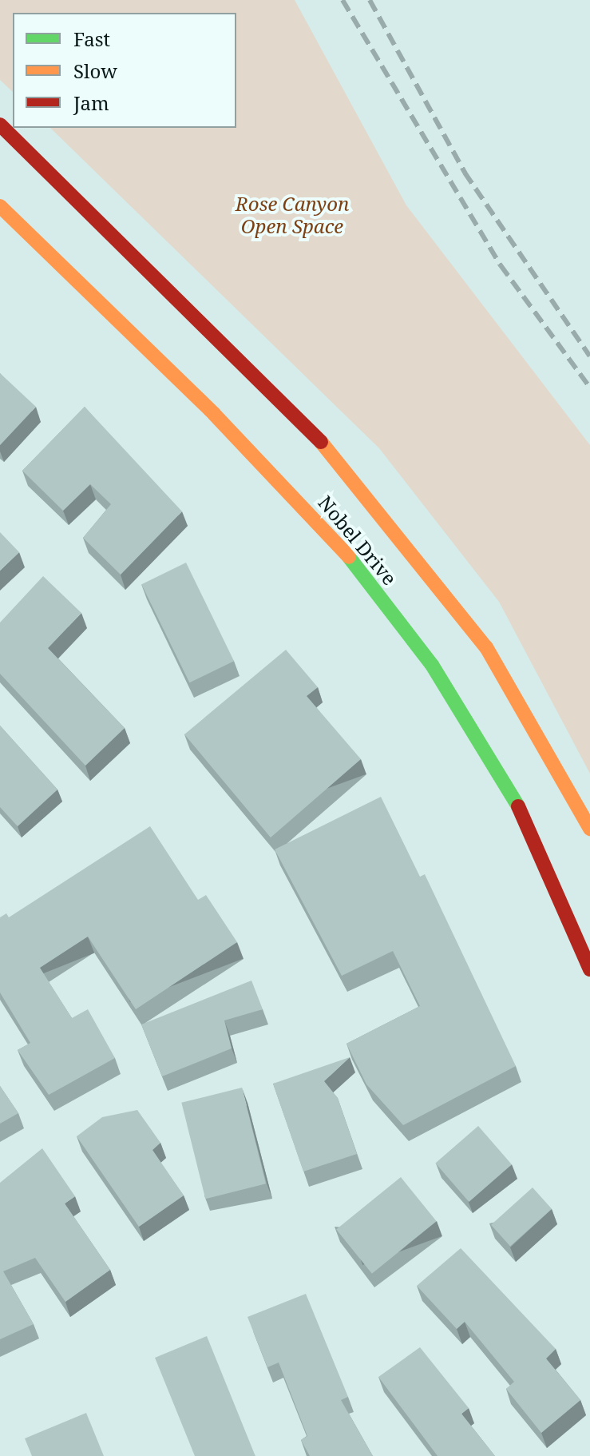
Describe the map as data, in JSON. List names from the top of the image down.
{
  "streets": {
    "main road": ["Nobel Drive"]
  },
  "parks": ["Rose Canyon Open Space"],
  "legend": ["Fast", "Slow", "Jam"]
}
